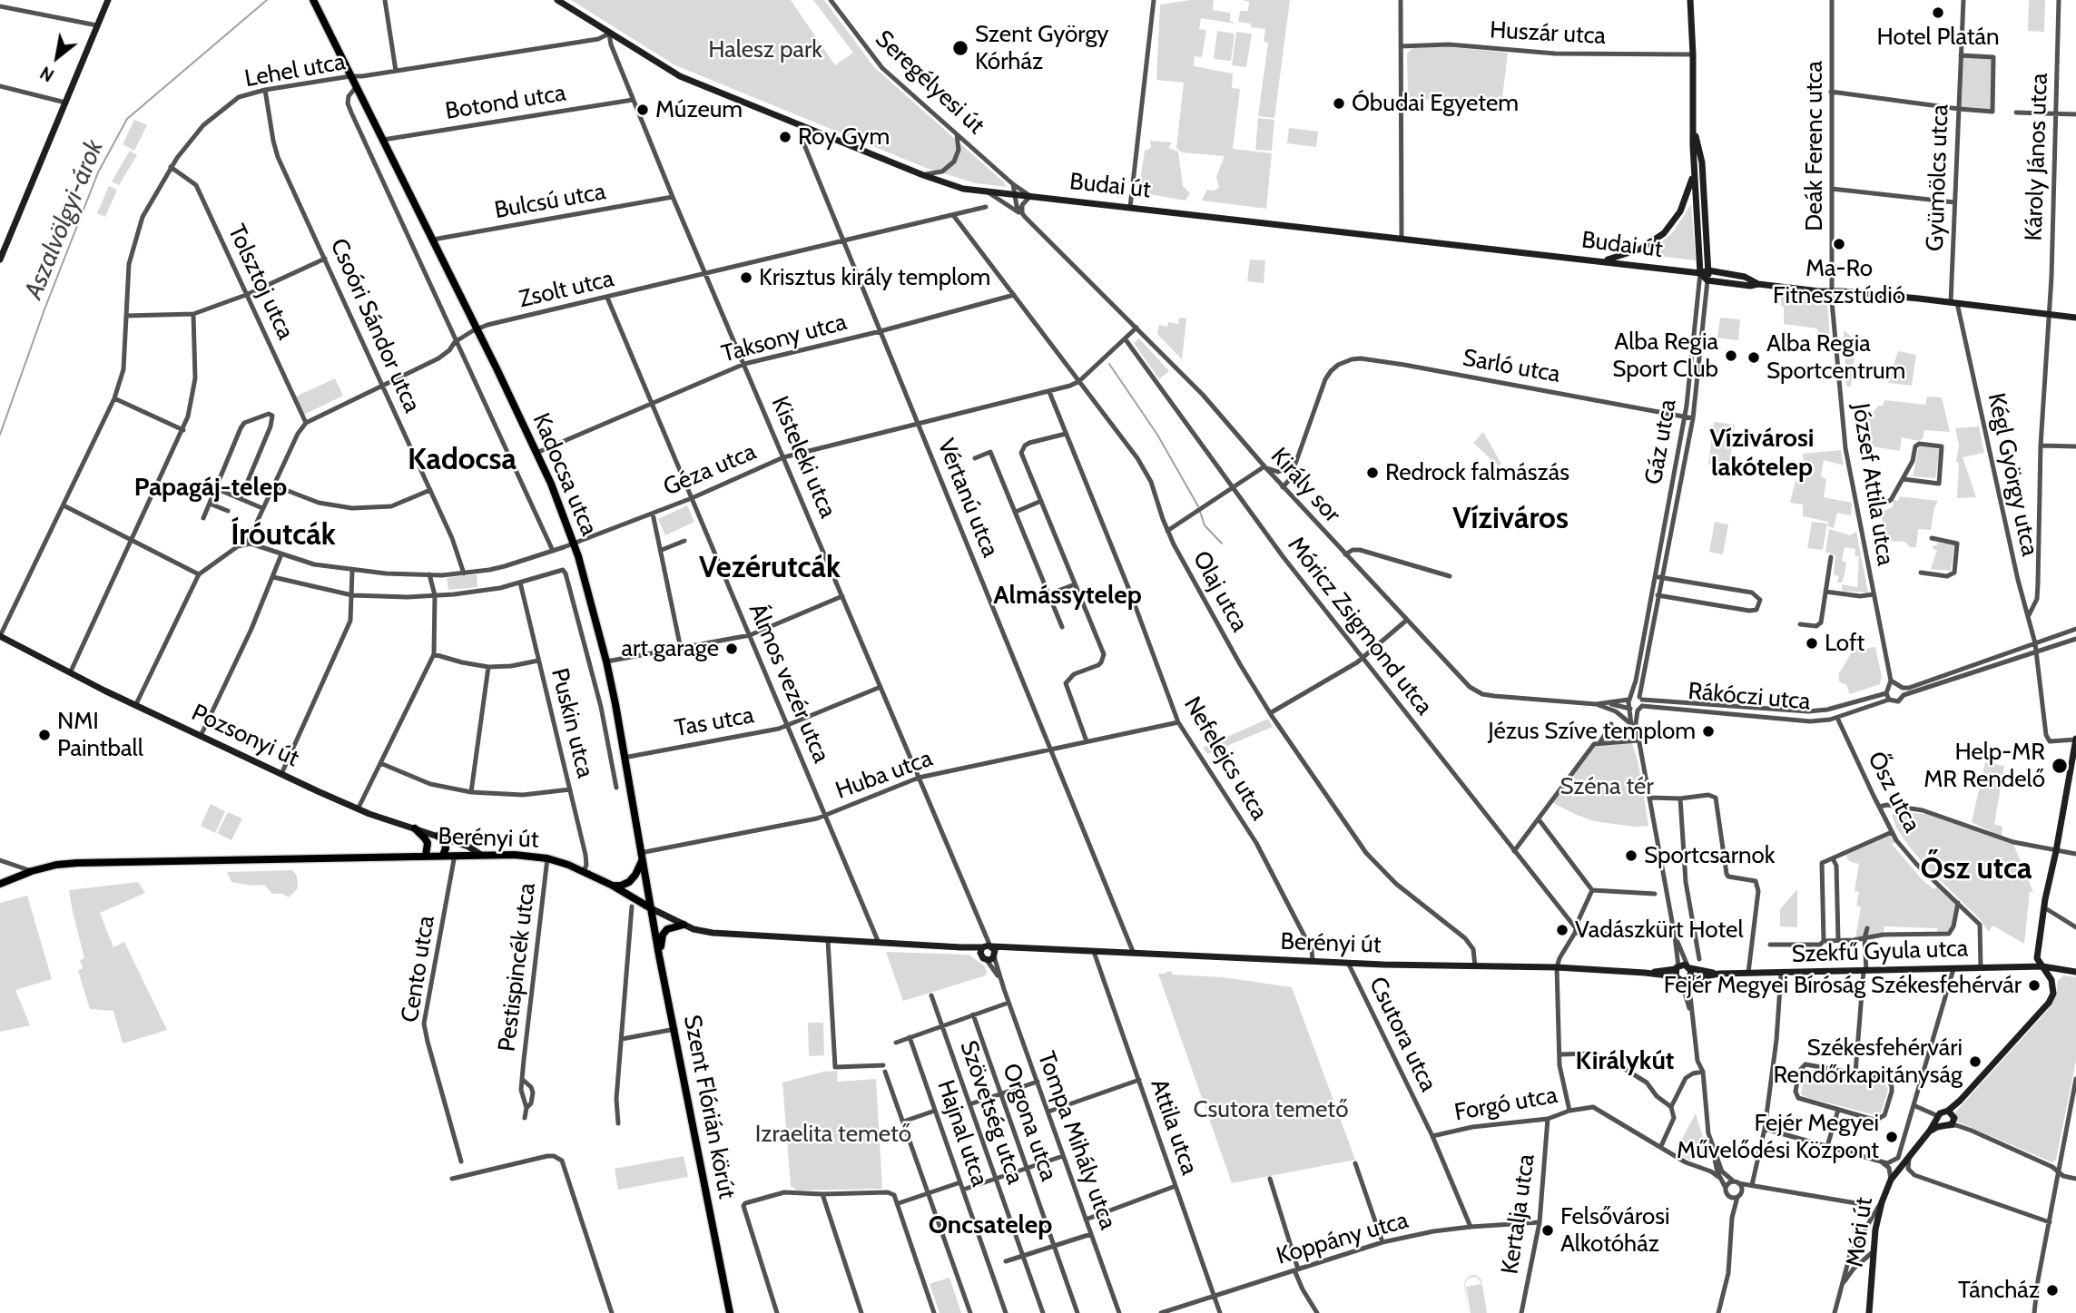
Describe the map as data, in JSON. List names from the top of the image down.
{
  "streets": {
    "main road": [
      "Budai út",
      "Kadocsa utca",
      "Pozsonyi út",
      "Berényi út",
      "Szekfű Gyula utca",
      "Szent Flórián körút",
      "Móri út"
    ],
    "street": [
      "Huszár utca",
      "Lehel utca",
      "Seregélyesi út",
      "Botond utca",
      "Deák Ferenc utca",
      "Károly János utca",
      "Gyümölcs utca",
      "Bulcsú utca",
      "Tolsztoj utca",
      "Zsolt utca",
      "Csoóri Sándor utca",
      "Taksony utca",
      "Sarló utca",
      "Gáz utca",
      "Kisteleki utca",
      "Géza utca",
      "Kégl György utca",
      "József Attila utca",
      "Király sor",
      "Vértanú utca",
      "Olaj utca",
      "Móricz Zsigmond utca",
      "Álmos vezér utca",
      "Rákóczi utca",
      "Tas utca",
      "Puskin utca",
      "Nefelejcs utca",
      "Huba utca",
      "Ősz utca",
      "Pestispincék utca",
      "Cento utca",
      "Csutora utca",
      "Forgó utca",
      "Szövetség utca",
      "Orgona utca",
      "Attila utca",
      "Hajnal utca",
      "Tompa Mihály utca",
      "Kertalja utca",
      "Koppány utca"
    ]
  },
  "crossings": [
    ["Lehel utca", "Budai út"],
    ["Lehel utca", "Tolsztoj utca"],
    ["Lehel utca", "Csoóri Sándor utca"],
    ["Lehel utca", "Kisteleki utca"],
    ["Lehel utca", "Kadocsa utca"],
    ["Lehel utca", "Pozsonyi út"],
    ["Seregélyesi út", "Budai út"],
    ["Botond utca", "Kisteleki utca"],
    ["Botond utca", "Kadocsa utca"],
    ["Deák Ferenc utca", "Budai út"],
    ["Deák Ferenc utca", "József Attila utca"],
    ["Károly János utca", "Budai út"],
    ["Károly János utca", "Kégl György utca"],
    ["Gyümölcs utca", "Budai út"],
    ["Gyümölcs utca", "Kégl György utca"],
    ["Budai út", "Gáz utca"],
    ["Budai út", "Kisteleki utca"],
    ["Budai út", "Kégl György utca"],
    ["Budai út", "József Attila utca"],
    ["Budai út", "Király sor"],
    ["Budai út", "Vértanú utca"],
    ["Bulcsú utca", "Kisteleki utca"],
    ["Bulcsú utca", "Kadocsa utca"],
    ["Tolsztoj utca", "Zsolt utca"],
    ["Zsolt utca", "Csoóri Sándor utca"],
    ["Zsolt utca", "Kisteleki utca"],
    ["Zsolt utca", "Kadocsa utca"],
    ["Zsolt utca", "Vértanú utca"],
    ["Zsolt utca", "Olaj utca"],
    ["Zsolt utca", "Álmos vezér utca"],
    ["Csoóri Sándor utca", "Géza utca"],
    ["Taksony utca", "Kisteleki utca"],
    ["Taksony utca", "Kadocsa utca"],
    ["Taksony utca", "Vértanú utca"],
    ["Taksony utca", "Olaj utca"],
    ["Taksony utca", "Álmos vezér utca"],
    ["Sarló utca", "Gáz utca"],
    ["Gáz utca", "Király sor"],
    ["Gáz utca", "Rákóczi utca"],
    ["Kisteleki utca", "Géza utca"],
    ["Kisteleki utca", "Tas utca"],
    ["Kisteleki utca", "Huba utca"],
    ["Kisteleki utca", "Berényi út"],
    ["Géza utca", "Kadocsa utca"],
    ["Géza utca", "Király sor"],
    ["Géza utca", "Vértanú utca"],
    ["Géza utca", "Olaj utca"],
    ["Géza utca", "Móricz Zsigmond utca"],
    ["Géza utca", "Álmos vezér utca"],
    ["Géza utca", "Nefelejcs utca"],
    ["Kadocsa utca", "Tas utca"],
    ["Kadocsa utca", "Puskin utca"],
    ["Kadocsa utca", "Huba utca"],
    ["Kadocsa utca", "Berényi út"],
    ["Kadocsa utca", "Szent Flórián körút"],
    ["Kégl György utca", "Rákóczi utca"],
    ["Vértanú utca", "Huba utca"],
    ["Vértanú utca", "Berényi út"],
    ["Olaj utca", "Berényi út"],
    ["Álmos vezér utca", "Tas utca"],
    ["Álmos vezér utca", "Huba utca"],
    ["Álmos vezér utca", "Berényi út"],
    ["Rákóczi utca", "Ősz utca"],
    ["Puskin utca", "Berényi út"],
    ["Pozsonyi út", "Berényi út"],
    ["Nefelejcs utca", "Huba utca"],
    ["Nefelejcs utca", "Berényi út"],
    ["Ősz utca", "Szekfű Gyula utca"],
    ["Berényi út", "Szekfű Gyula utca"],
    ["Berényi út", "Pestispincék utca"],
    ["Berényi út", "Cento utca"],
    ["Berényi út", "Csutora utca"],
    ["Berényi út", "Szent Flórián körút"],
    ["Berényi út", "Attila utca"],
    ["Berényi út", "Tompa Mihály utca"],
    ["Csutora utca", "Forgó utca"],
    ["Csutora utca", "Koppány utca"],
    ["Forgó utca", "Kertalja utca"],
    ["Attila utca", "Koppány utca"],
    ["Kertalja utca", "Koppány utca"]
  ],
  "districts": [
    "Vízivárosi lakótelep",
    "Kadocsa",
    "Papagáj-telep",
    "Víziváros",
    "Íróutcák",
    "Vezérutcák",
    "Almássytelep",
    "Ősz utca",
    "Királykút",
    "Oncsatelep"
  ],
  "water": ["Aszalvölgyi-árok"],
  "parks": [
    "Halesz park",
    "Széna tér",
    "Csutora temető",
    "Izraelita temető"
  ],
  "places": [
    "Hotel Platán",
    "Szent György Kórház",
    "Óbudai Egyetem",
    "Múzeum",
    "Roy Gym",
    "Ma-Ro Fitneszstúdió",
    "Krisztus király templom",
    "Alba Regia Sport Club",
    "Alba Regia Sportcentrum",
    "Redrock falmászás",
    "Loft",
    "art garage",
    "Jézus Szíve templom",
    "NMI Paintball",
    "Help-MR MR Rendelő",
    "Sportcsarnok",
    "Vadászkürt Hotel",
    "Fejér Megyei Bíróság Székesfehérvár",
    "Székesfehérvári Rendőrkapitányság",
    "Fejér Megyei Művelődési Központ",
    "Felsővárosi Alkotóház",
    "Táncház"
  ],
  "north": "bottom left"
}
